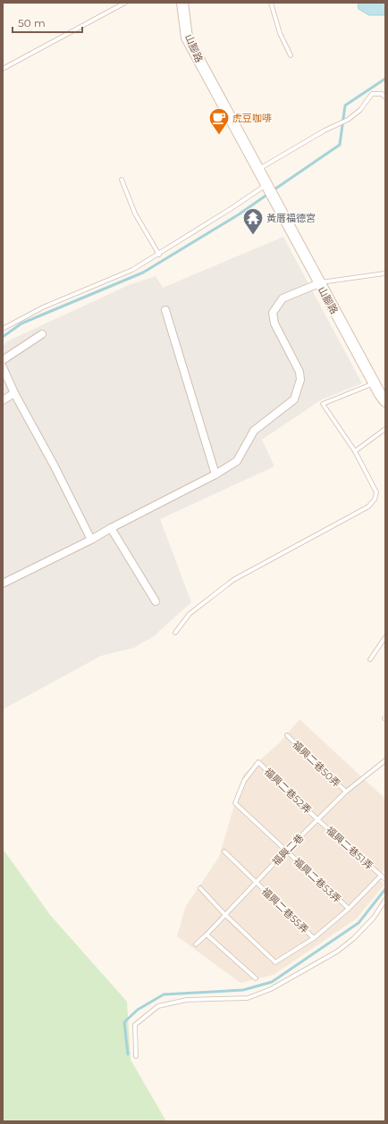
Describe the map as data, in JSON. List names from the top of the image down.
{
  "streets": {
    "main road": ["山腳路"],
    "lane": [
      "福興二巷50弄",
      "福興二巷52弄",
      "福興二巷51弄",
      "福興二巷",
      "福興二巷53弄",
      "福興二巷55弄"
    ]
  },
  "crossings": [
    ["福興二巷50弄", "福興二巷"],
    ["福興二巷52弄", "福興二巷51弄"],
    ["福興二巷52弄", "福興二巷"],
    ["福興二巷52弄", "福興二巷53弄"],
    ["福興二巷51弄", "福興二巷"],
    ["福興二巷", "福興二巷53弄"],
    ["福興二巷", "福興二巷55弄"]
  ],
  "places": {
    "cafe": ["虎豆咖啡"],
    "temple": ["黃厝福德宮"]
  },
  "scale_bar": "50 m"
}
